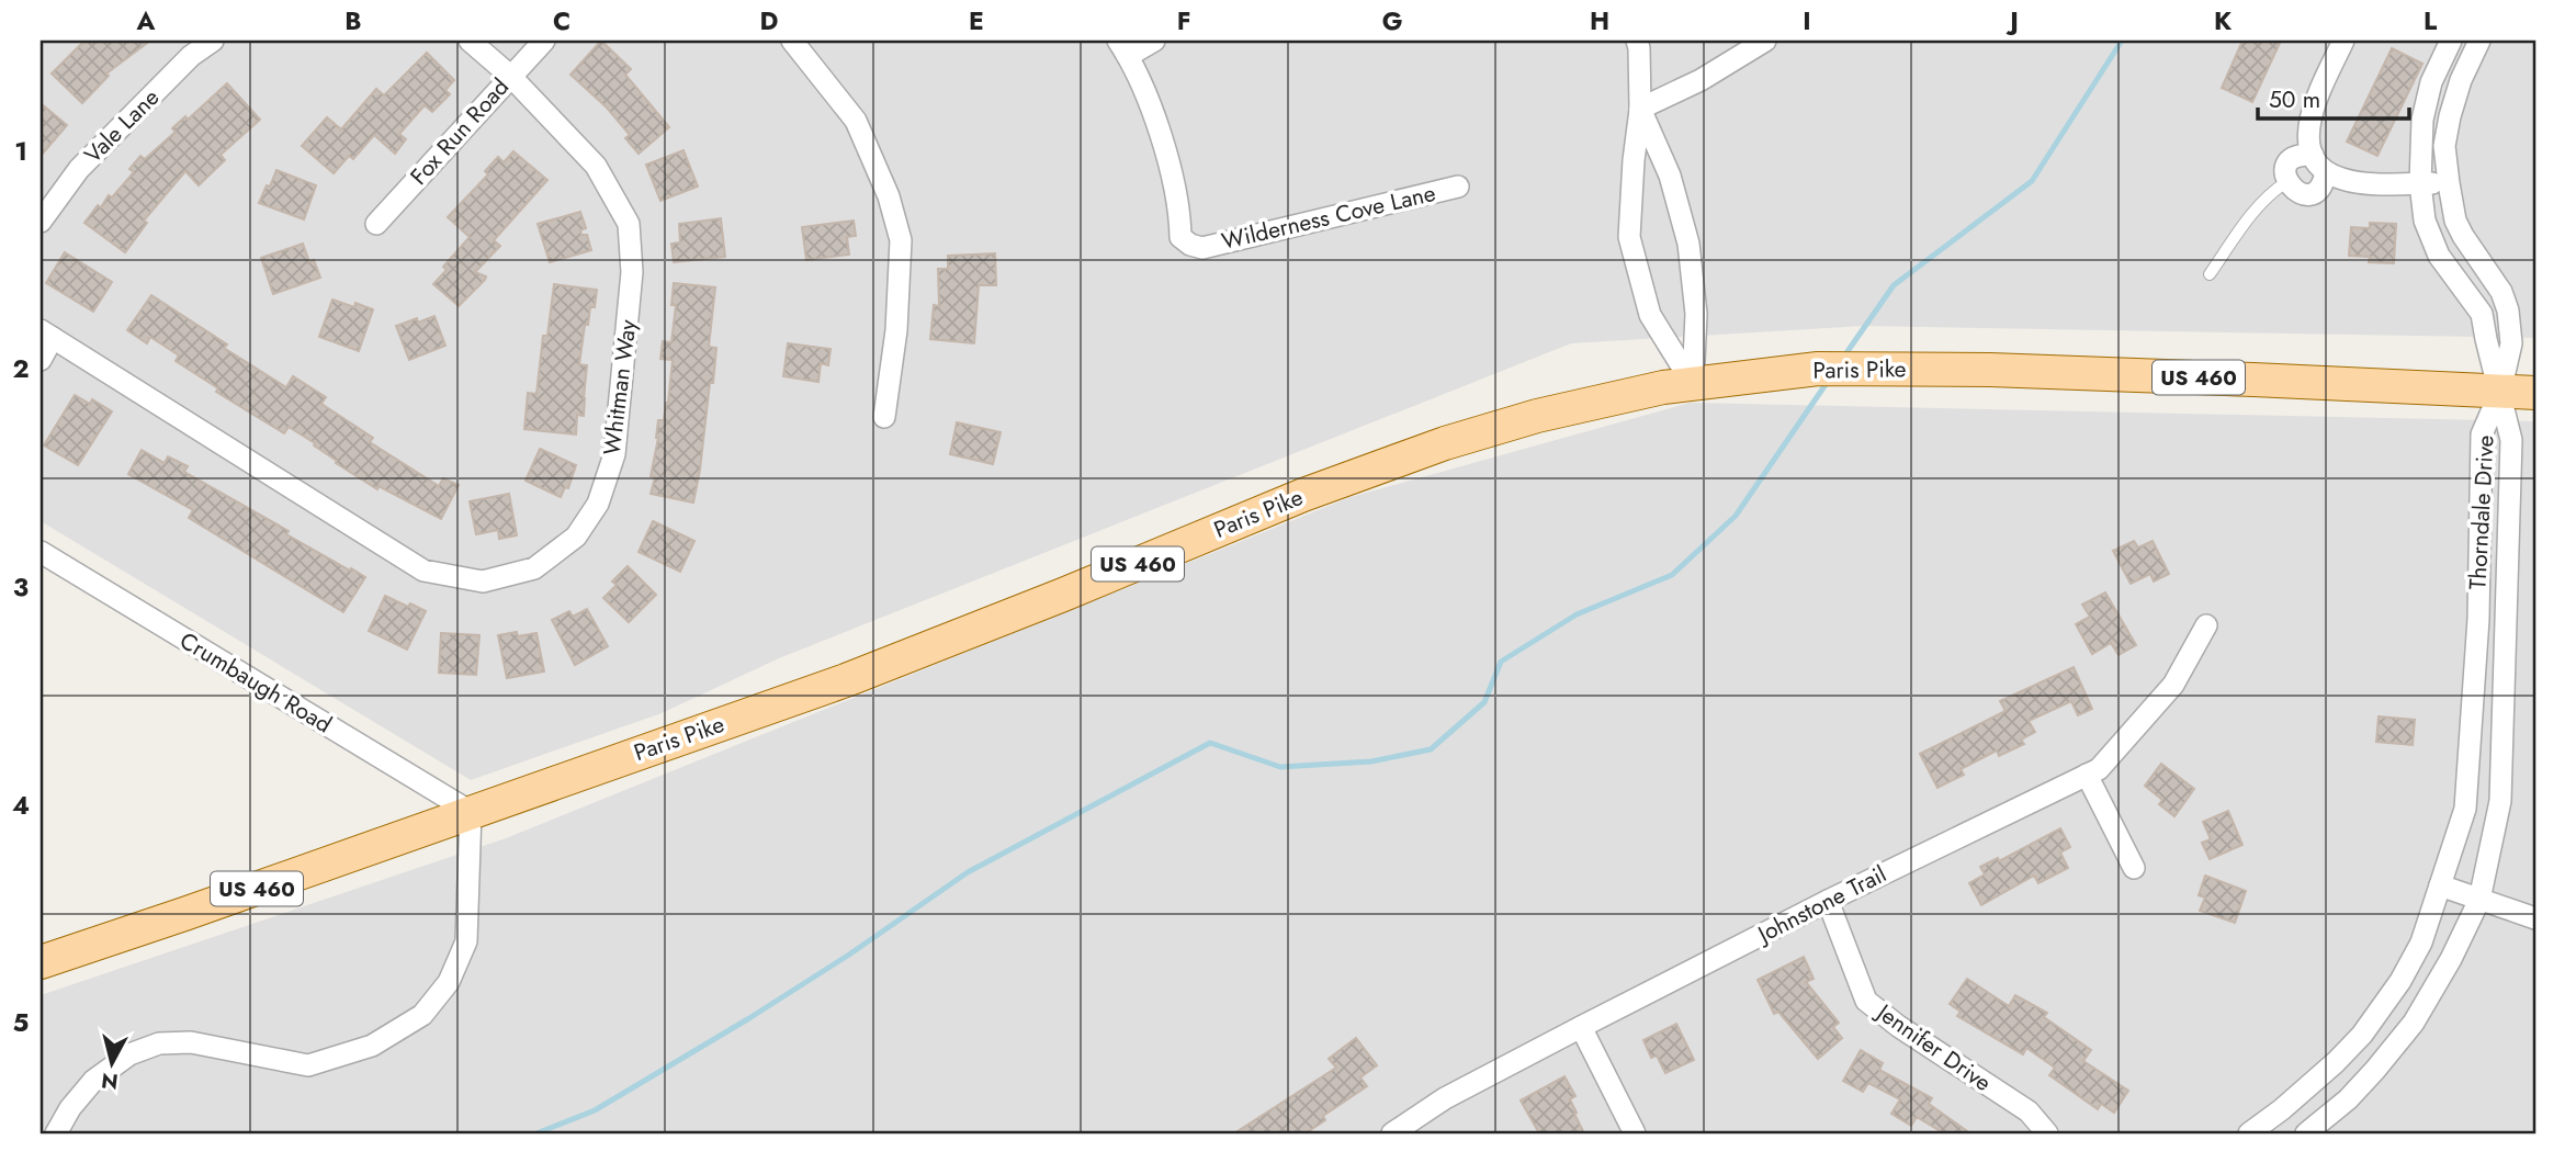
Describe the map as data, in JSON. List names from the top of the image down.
{
  "streets": {
    "main road": ["Paris Pike", "US 460"],
    "street": [
      "Vale Lane",
      "Fox Run Road",
      "Wilderness Cove Lane",
      "Whitman Way",
      "Thorndale Drive",
      "Crumbaugh Road",
      "Johnstone Trail",
      "Jennifer Drive"
    ]
  },
  "crossings": [
    ["Fox Run Road", "Whitman Way"],
    ["Paris Pike", "Thorndale Drive"],
    ["Paris Pike", "Crumbaugh Road"],
    ["Johnstone Trail", "Jennifer Drive"]
  ],
  "scale_bar": "50 m",
  "north": "bottom",
  "grid": {
    "columns": [
      "A",
      "B",
      "C",
      "D",
      "E",
      "F",
      "G",
      "H",
      "I",
      "J",
      "K",
      "L"
    ],
    "rows": [
      "1",
      "2",
      "3",
      "4",
      "5"
    ]
  }
}
